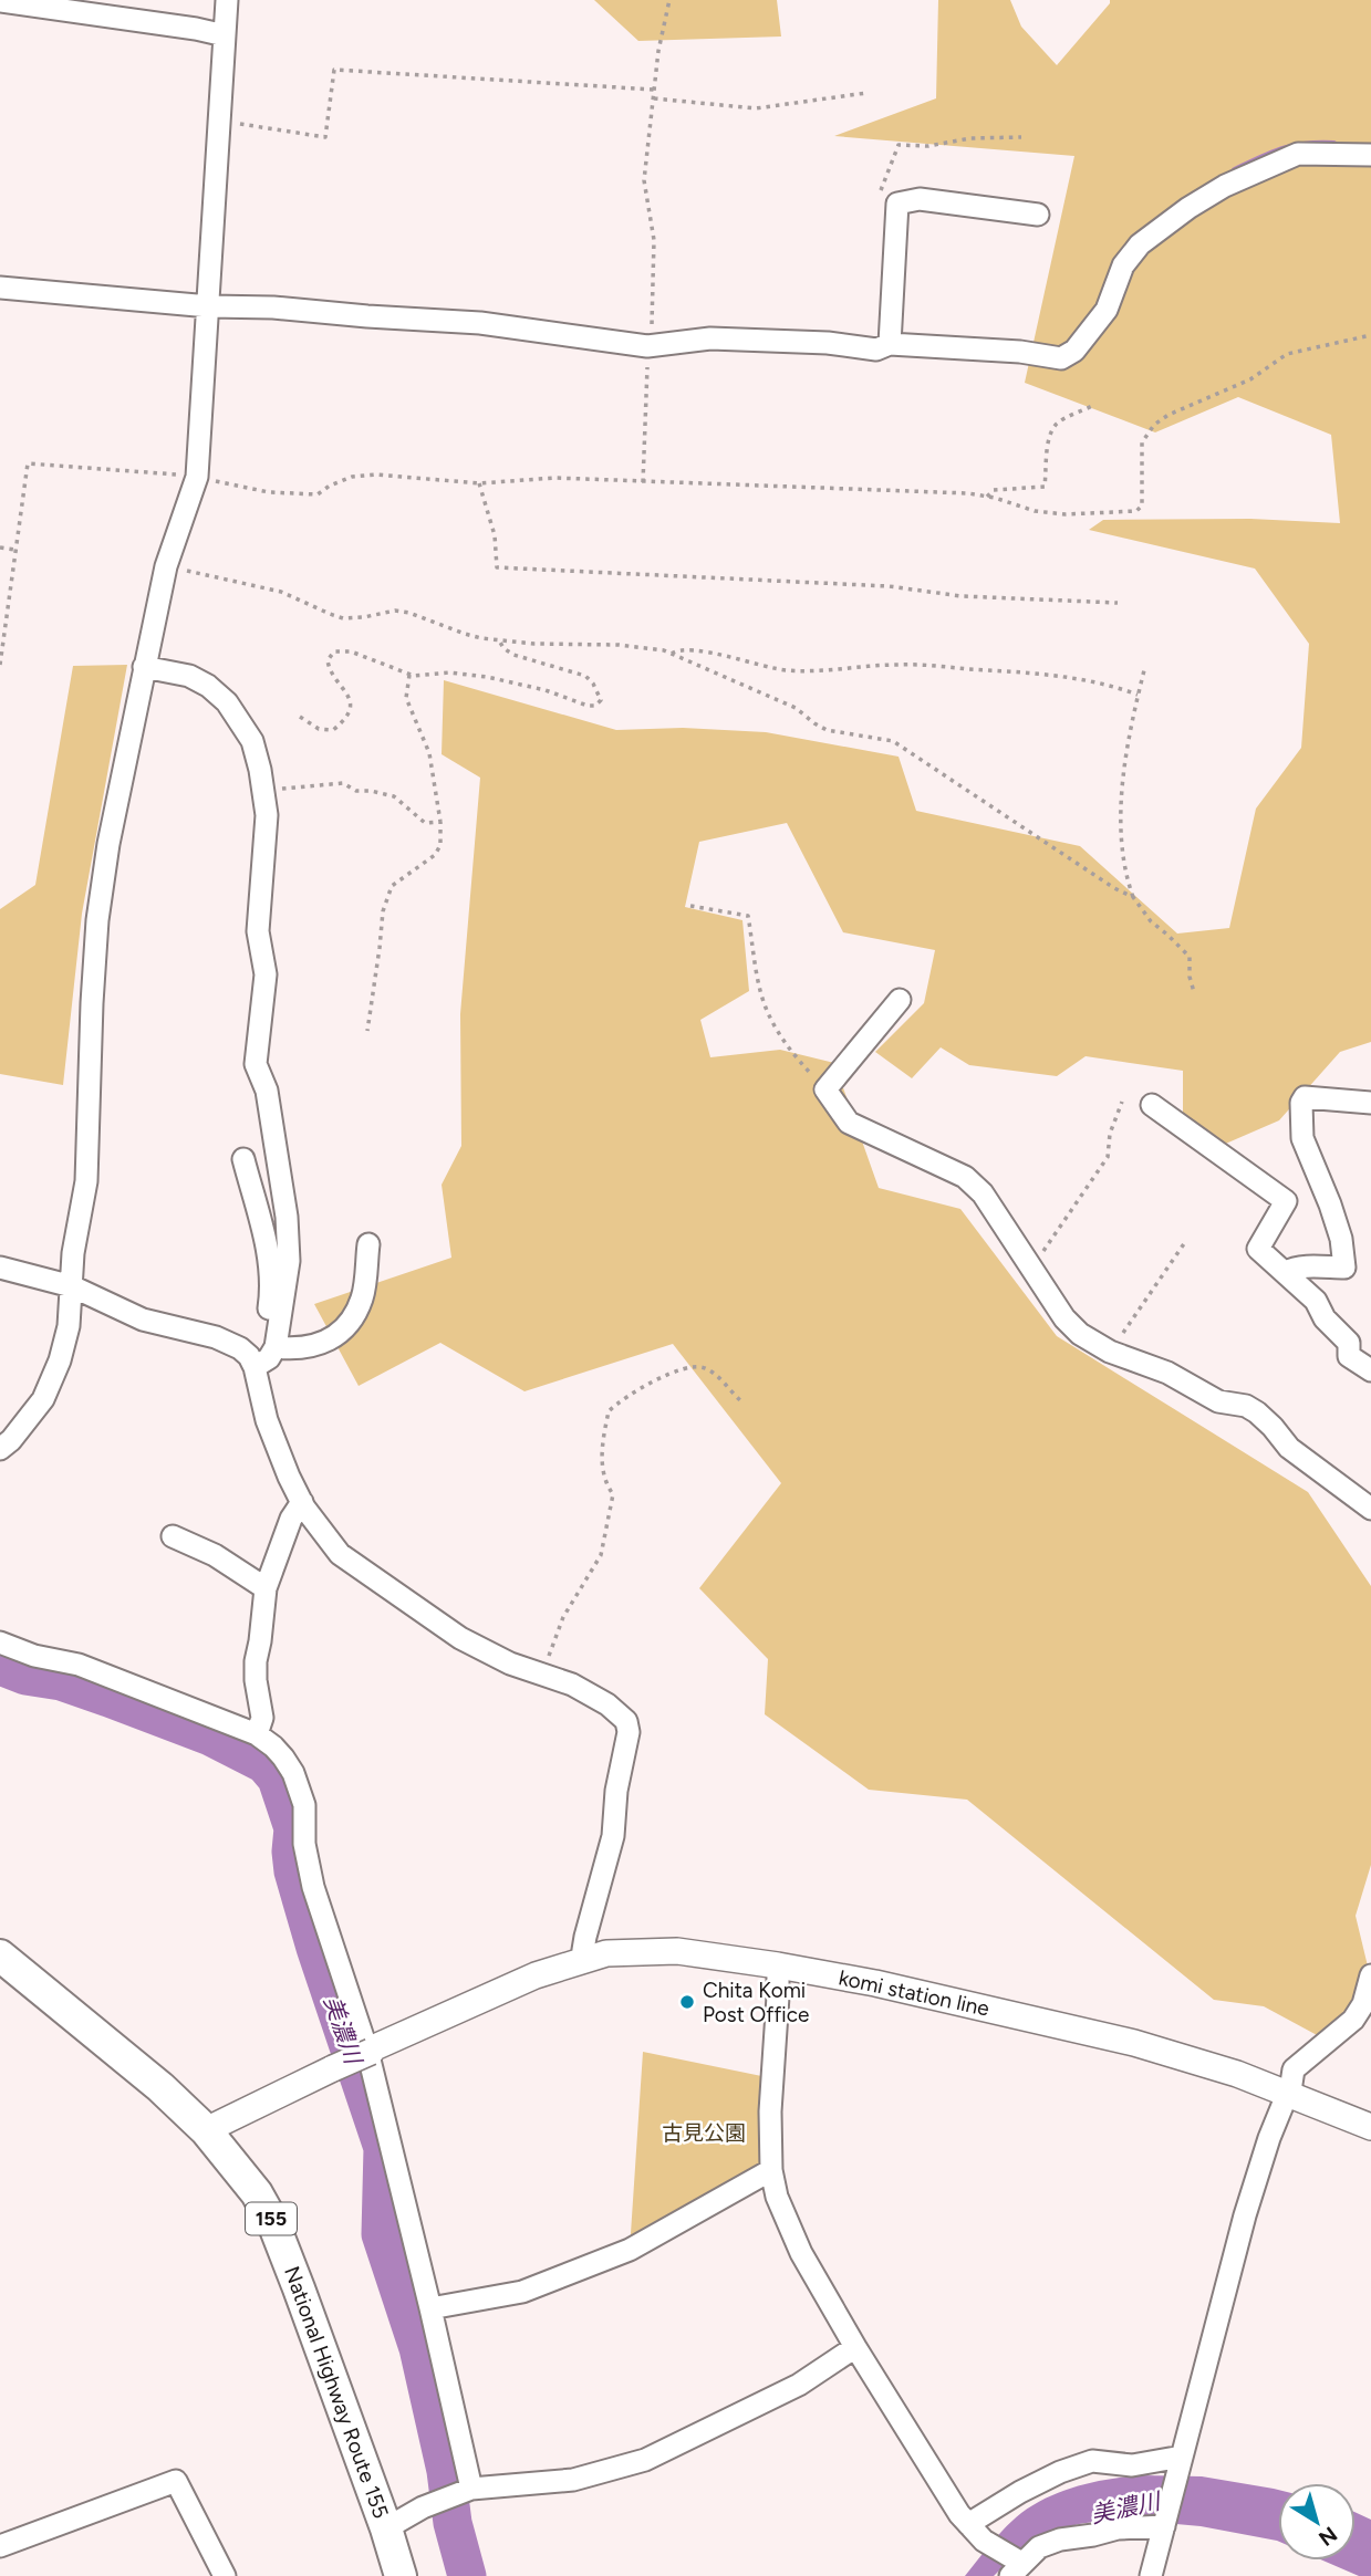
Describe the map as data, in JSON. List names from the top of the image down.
{
  "streets": {
    "highway": ["155", "National Highway Route 155"],
    "main road": ["komi station line"]
  },
  "crossings": [
    ["komi station line", "National Highway Route 155"]
  ],
  "water": ["美濃川"],
  "parks": ["古見公園"],
  "places": ["Chita Komi Post Office"],
  "north": "bottom right"
}
